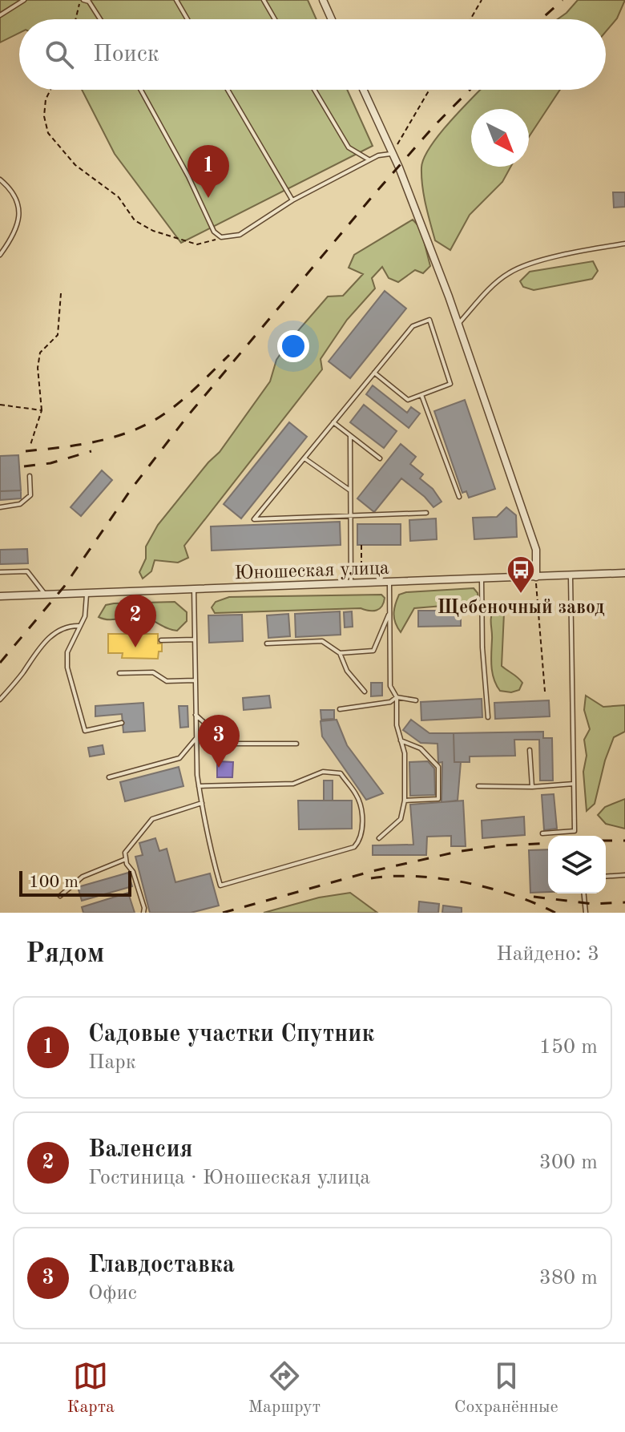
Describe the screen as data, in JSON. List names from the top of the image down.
{
  "streets": {
    "street": ["Юношеская улица"]
  },
  "places": {
    "bus stop": ["Щебеночный завод"]
  },
  "scale_bar": "100 m",
  "north": "bottom right",
  "page": {
    "search": "Поиск",
    "pins": ["1", "2", "3"],
    "scale": "100 m",
    "heading": ["Рядом", "Найдено: 3"],
    "list": [
      {
        "mark": "1",
        "name": "Садовые участки Спутник",
        "note": "Парк",
        "value": "150 m"
      },
      {
        "mark": "2",
        "name": "Валенсия",
        "note": "Гостиница · Юношеская улица",
        "value": "300 m"
      },
      {
        "mark": "3",
        "name": "Главдоставка",
        "note": "Офис",
        "value": "380 m"
      }
    ],
    "nav": ["Карта", "Маршрут", "Сохранённые"]
  }
}
